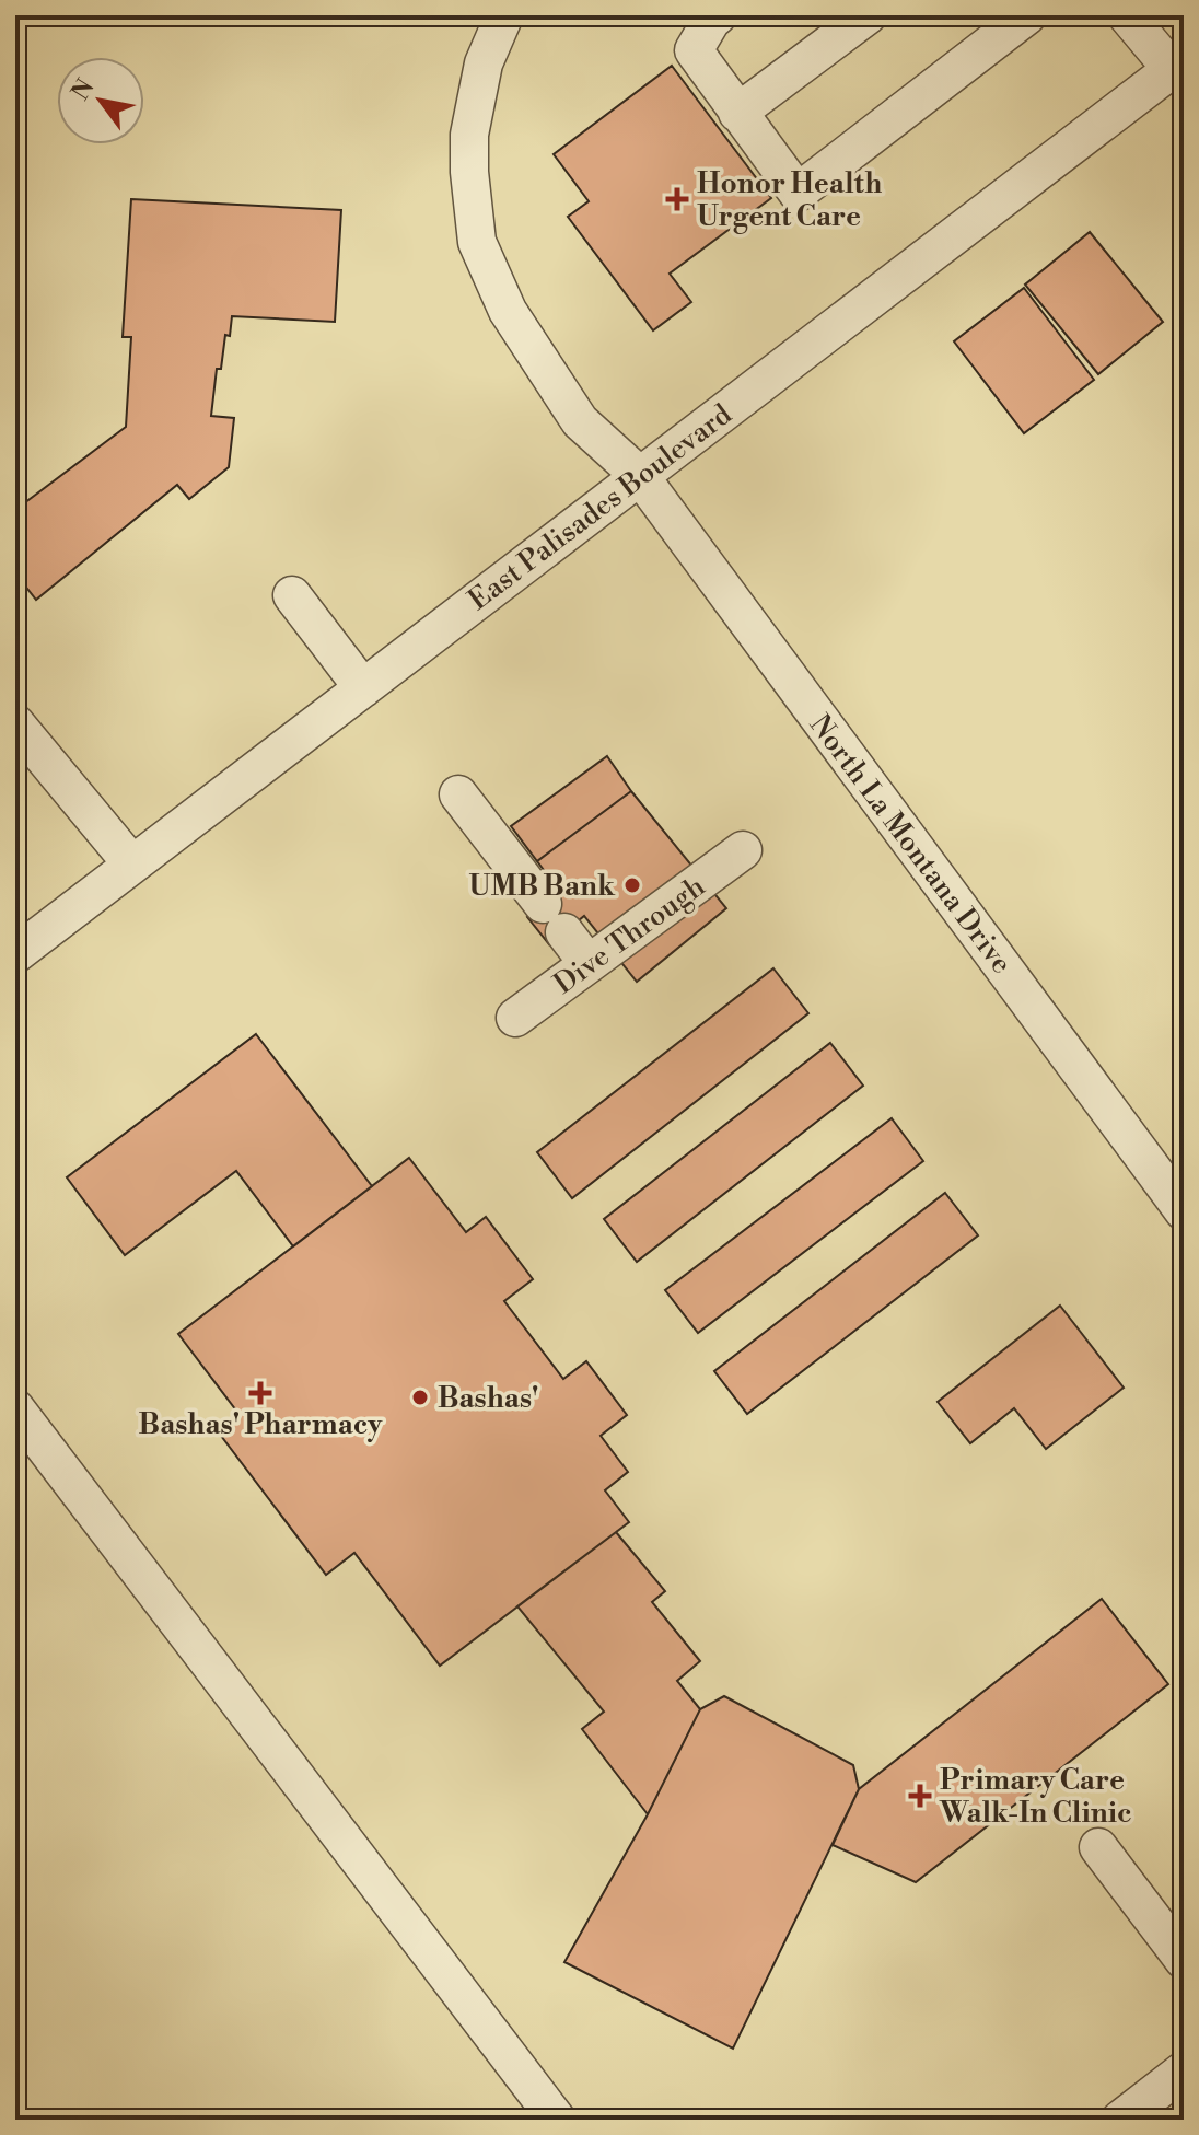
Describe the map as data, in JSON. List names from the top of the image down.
{
  "streets": {
    "street": ["East Palisades Boulevard", "North La Montana Drive", "Dive Through"]
  },
  "crossings": [
    ["East Palisades Boulevard", "North La Montana Drive"]
  ],
  "places": {
    "health": ["Honor Health Urgent Care", "Bashas' Pharmacy", "Primary Care Walk-In Clinic"],
    "other": ["UMB Bank", "Bashas'"]
  },
  "north": "top left"
}
